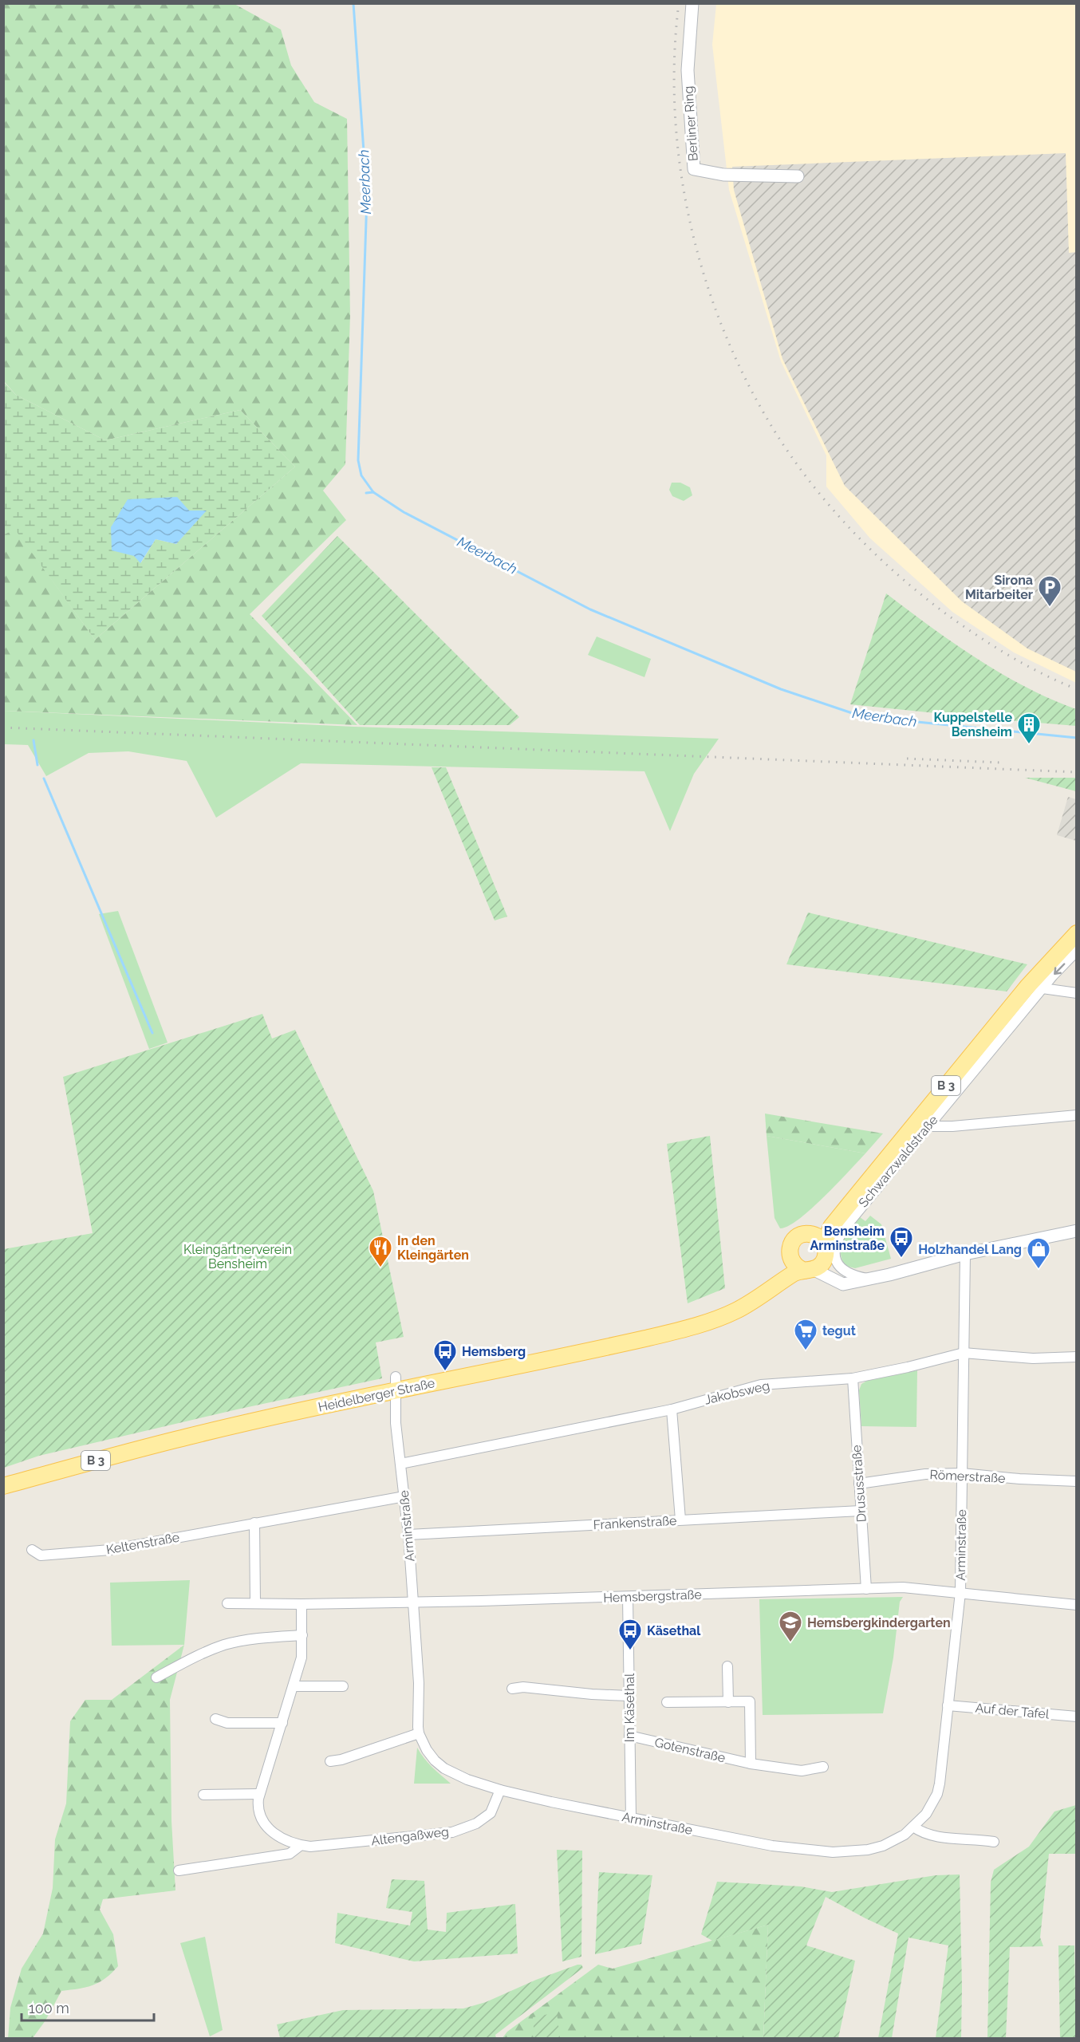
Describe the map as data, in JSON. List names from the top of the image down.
{
  "streets": {
    "main road": ["B 3", "Schwarzwaldstraße", "Heidelberger Straße"],
    "street": [
      "Berliner Ring",
      "Jakobsweg",
      "Römerstraße",
      "Drususstraße",
      "Frankenstraße",
      "Arminstraße",
      "Keltenstraße",
      "Hemsbergstraße",
      "Im Käsethal",
      "Auf der Tafel",
      "Gotenstraße",
      "Altengaßweg"
    ]
  },
  "crossings": [
    ["Schwarzwaldstraße", "Heidelberger Straße"],
    ["Jakobsweg", "Drususstraße"],
    ["Jakobsweg", "Arminstraße"],
    ["Heidelberger Straße", "Arminstraße"],
    ["Römerstraße", "Drususstraße"],
    ["Römerstraße", "Arminstraße"],
    ["Drususstraße", "Frankenstraße"],
    ["Drususstraße", "Hemsbergstraße"],
    ["Frankenstraße", "Arminstraße"],
    ["Arminstraße", "Keltenstraße"],
    ["Arminstraße", "Hemsbergstraße"],
    ["Arminstraße", "Im Käsethal"],
    ["Arminstraße", "Auf der Tafel"],
    ["Arminstraße", "Altengaßweg"],
    ["Hemsbergstraße", "Im Käsethal"],
    ["Hemsbergstraße", "Altengaßweg"],
    ["Im Käsethal", "Gotenstraße"]
  ],
  "water": ["Meerbach"],
  "parks": ["Kleingärtnerverein Bensheim"],
  "places": {
    "parking": ["Sirona Mitarbeiter"],
    "building": ["Kuppelstelle Bensheim"],
    "bus stop": ["Bensheim Arminstraße", "Hemsberg", "Käsethal"],
    "restaurant": ["In den Kleingärten"],
    "shop": ["Holzhandel Lang"],
    "supermarket": ["tegut"],
    "school or university": ["Hemsbergkindergarten"]
  },
  "scale_bar": "100 m"
}
